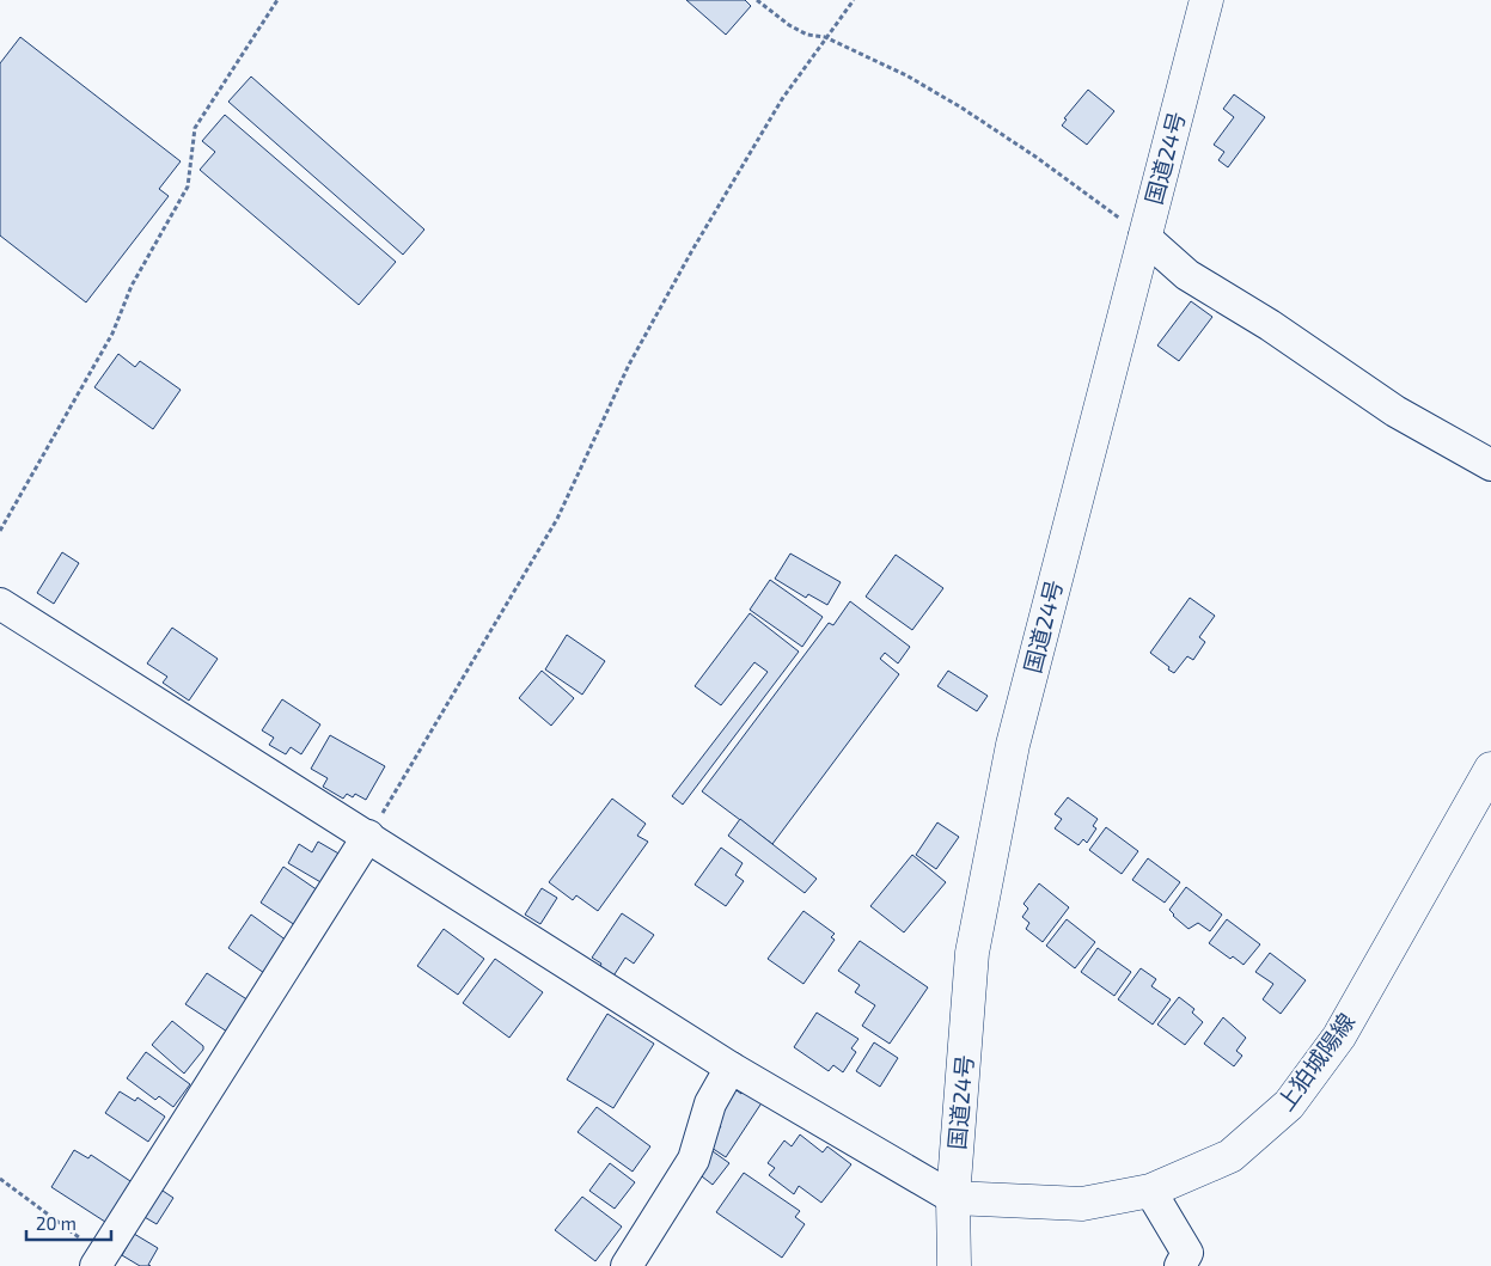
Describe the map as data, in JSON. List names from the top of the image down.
{
  "streets": {
    "main road": ["国道24号", "上狛城陽線"]
  },
  "crossings": [
    ["国道24号", "上狛城陽線"]
  ],
  "scale_bar": "20 m"
}
